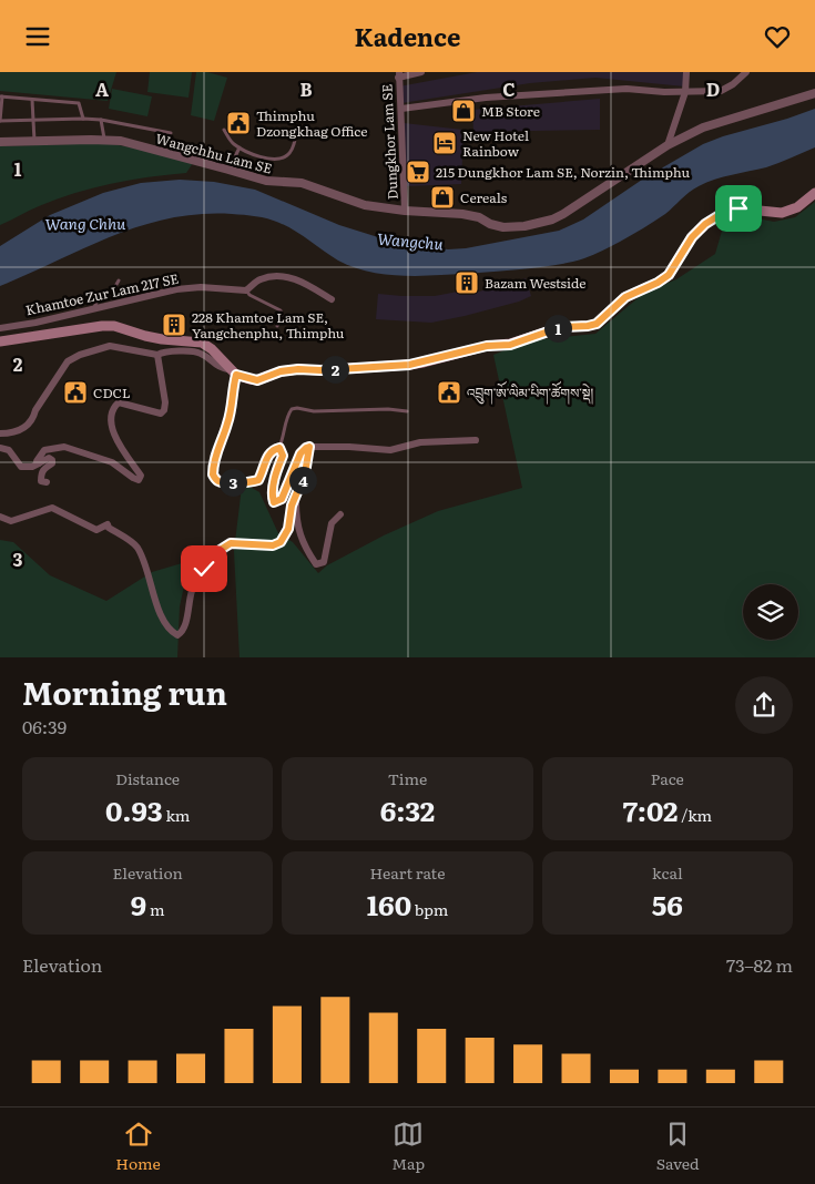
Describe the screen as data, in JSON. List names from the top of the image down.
{
  "streets": {
    "street": ["Dungkhor Lam SE", "Wangchhu Lam SE", "Khamtoe Zur Lam 217 SE"]
  },
  "crossings": [
    ["Dungkhor Lam SE", "Wangchhu Lam SE"]
  ],
  "water": ["Wang Chhu", "Wangchu"],
  "places": {
    "shop": ["MB Store", "Cereals"],
    "public building": ["Thimphu Dzongkhag Office", "CDCL", "འབྲུག་ཨོ་ལིམ་པིག་ཚོགས་སྡེ།"],
    "hotel": ["New Hotel Rainbow"],
    "supermarket": ["215 Dungkhor Lam SE, Norzin, Thimphu"],
    "building": ["Bazam Westside", "228 Khamtoe Lam SE, Yangchenphu, Thimphu"]
  },
  "page": {
    "header": "Kadence",
    "pins": [
      "1",
      "2",
      "4",
      "3"
    ],
    "heading": ["Morning run", "06:39"],
    "stats": [
      ["Distance", "0.93 km"],
      ["Time", "6:32"],
      ["Pace", "7:02 /km"],
      ["Elevation", "9 m"],
      ["Heart rate", "160 bpm"],
      ["kcal", "56"]
    ],
    "chart": ["Elevation", "73–82 m"],
    "tabs": ["Home", "Map", "Saved"]
  },
  "grid": {
    "columns": [
      "A",
      "B",
      "C",
      "D"
    ],
    "rows": ["1", "2", "3"]
  }
}
